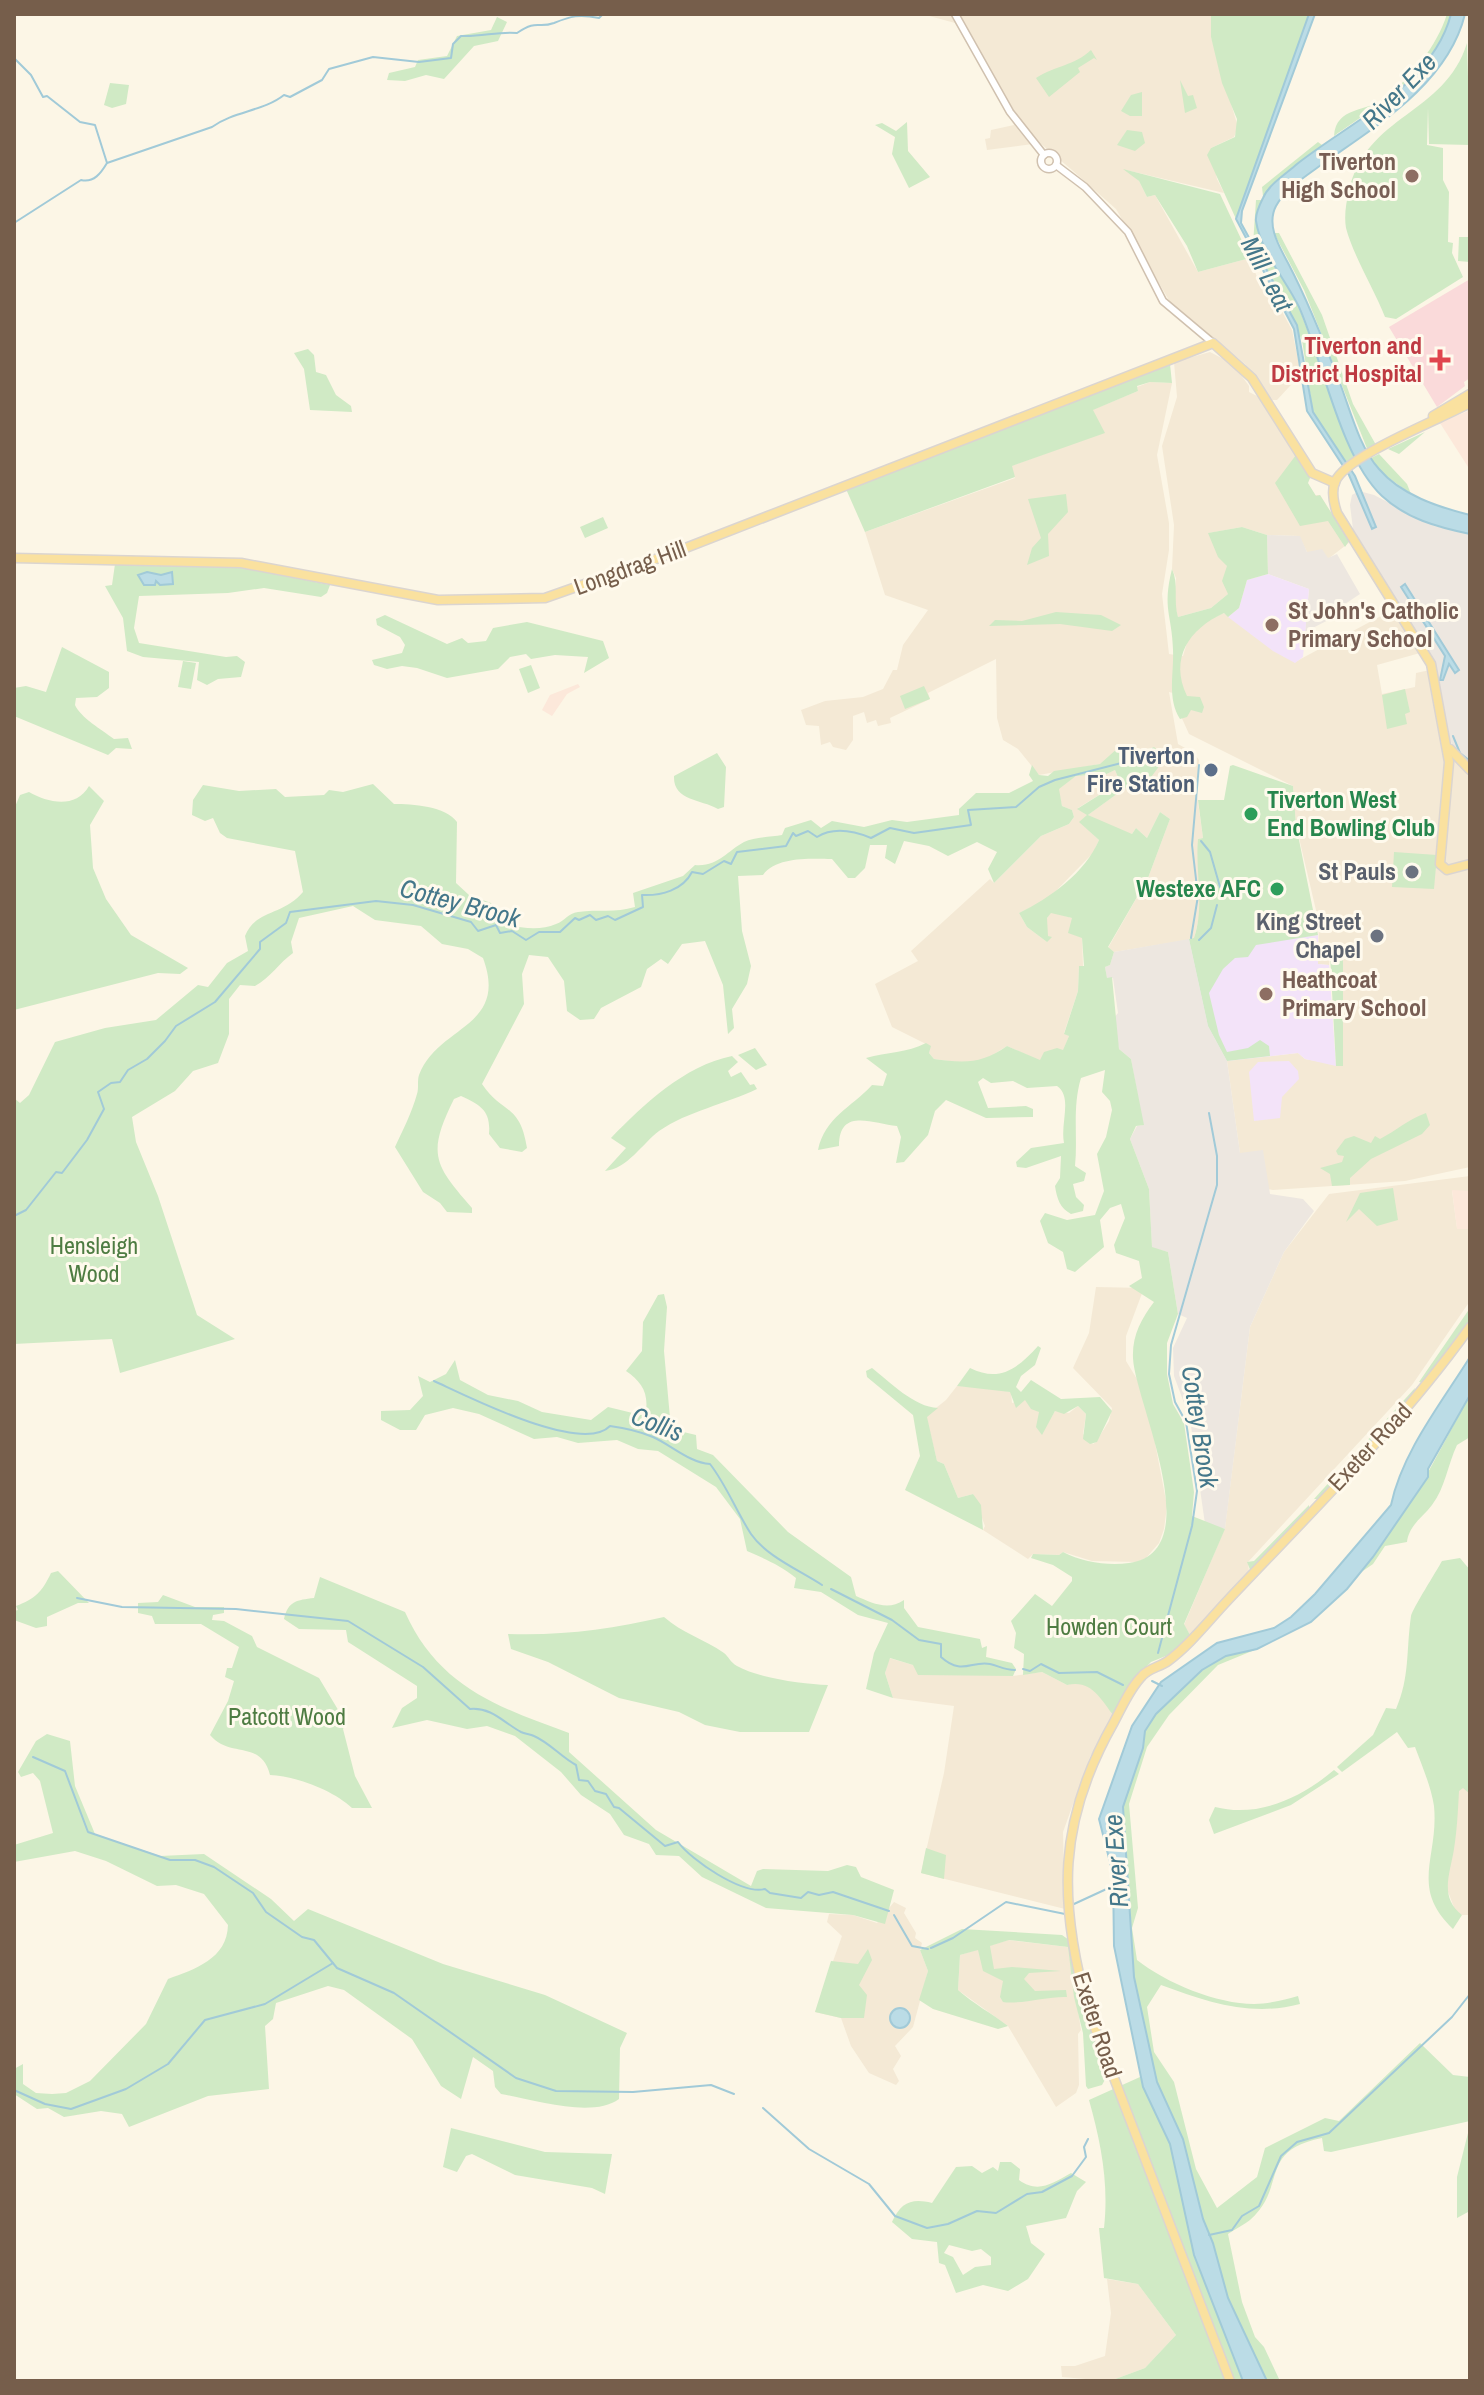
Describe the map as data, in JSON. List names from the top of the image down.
{
  "streets": {
    "main road": ["Longdrag Hill", "Exeter Road"]
  },
  "water": [
    "River Exe",
    "Mill Leat",
    "Cottey Brook",
    "Collis"
  ],
  "parks": ["Hensleigh Wood", "Howden Court", "Patcott Wood"],
  "places": {
    "other": [
      "Tiverton High School",
      "St John's Catholic Primary School",
      "Tiverton Fire Station",
      "Tiverton West End Bowling Club",
      "St Pauls",
      "Westexe AFC",
      "King Street Chapel",
      "Heathcoat Primary School"
    ],
    "health": ["Tiverton and District Hospital"]
  }
}
